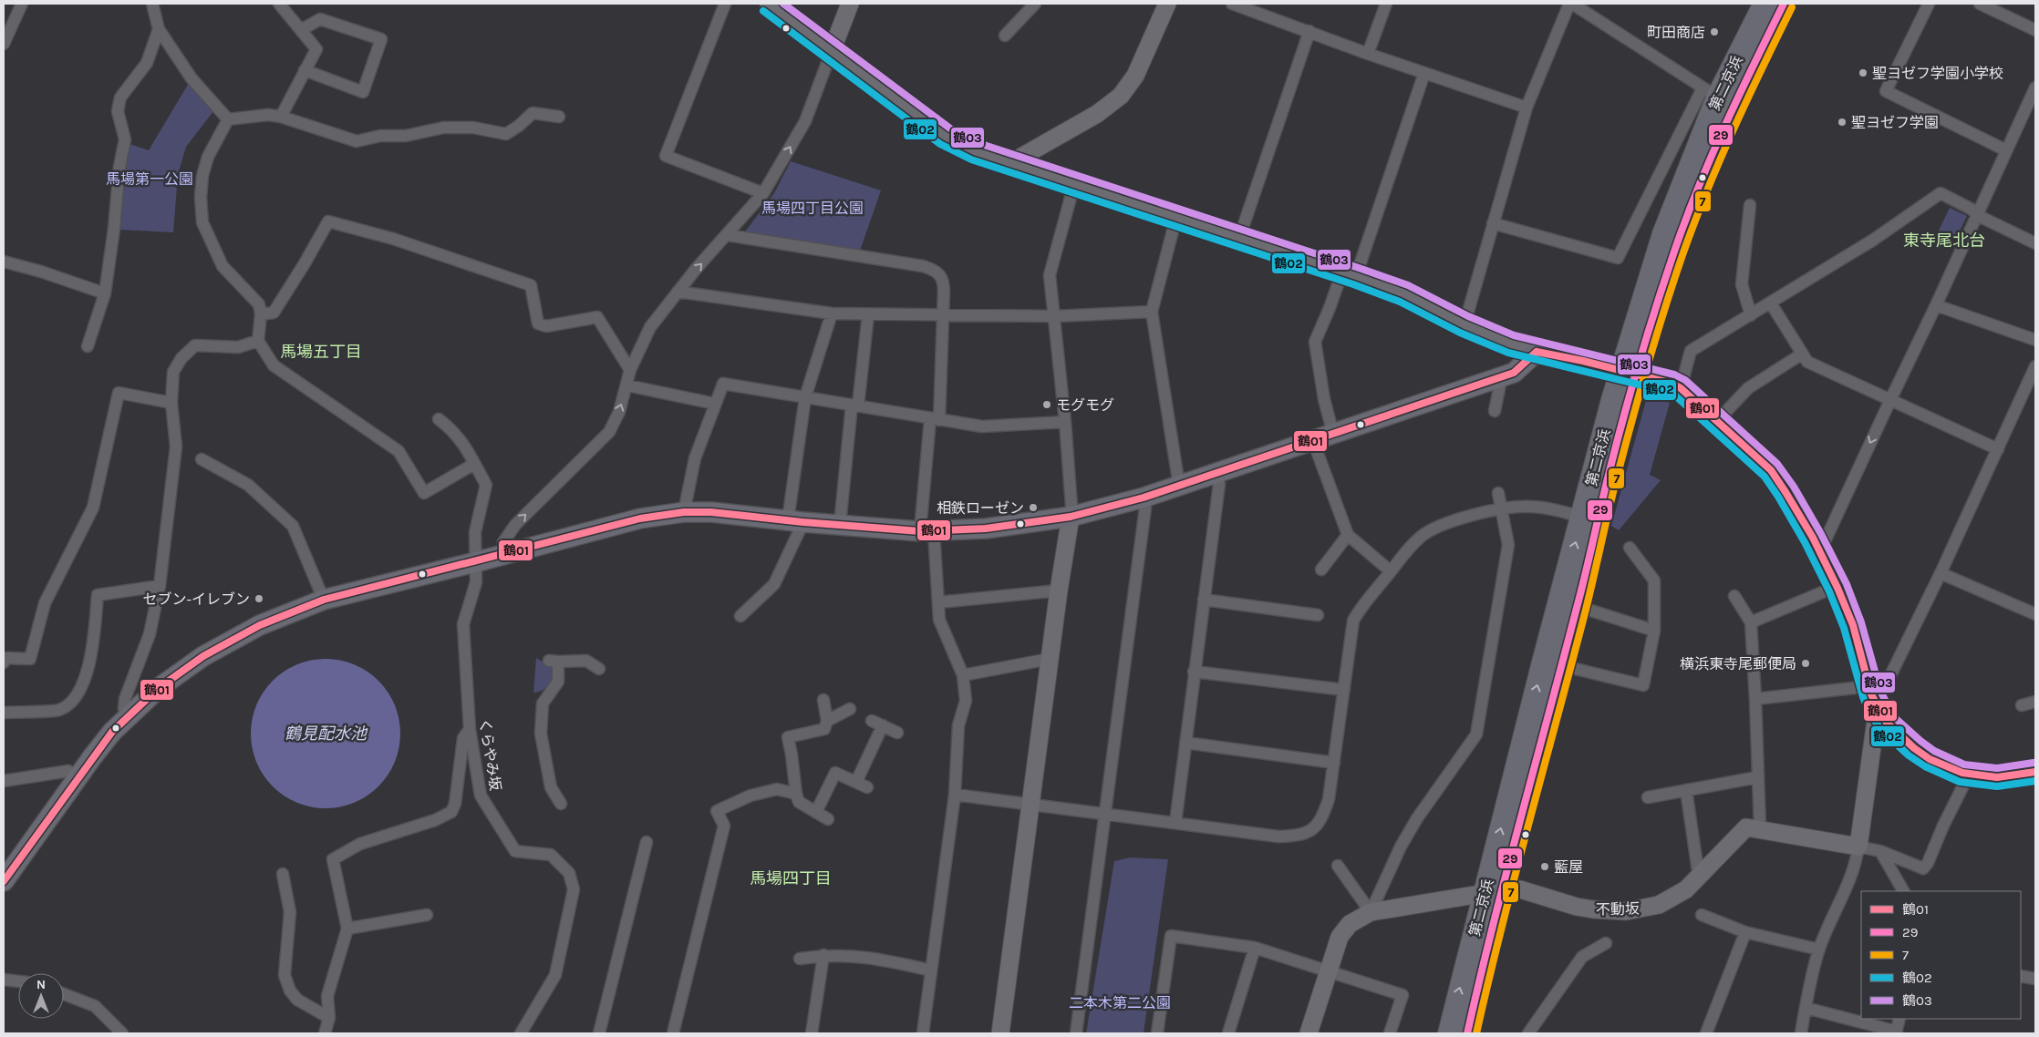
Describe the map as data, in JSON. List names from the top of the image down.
{
  "streets": {
    "highway": ["第二京浜"],
    "street": ["くらやみ坂", "不動坂"]
  },
  "crossings": [
    ["第二京浜", "不動坂"]
  ],
  "districts": ["東寺尾北台", "馬場五丁目", "馬場四丁目"],
  "water": ["鶴見配水池"],
  "parks": ["馬場第一公園", "馬場四丁目公園", "二本木第二公園"],
  "places": [
    "町田商店",
    "聖ヨゼフ学園小学校",
    "聖ヨゼフ学園",
    "モグモグ",
    "相鉄ローゼン",
    "セブン-イレブン",
    "横浜東寺尾郵便局",
    "藍屋"
  ],
  "lines": [
    "transit line 29",
    "transit line 鶴03",
    "transit line 7",
    "transit line 鶴02",
    "transit line 鶴01"
  ],
  "legend": [
    "鶴01",
    "29",
    "7",
    "鶴02",
    "鶴03"
  ],
  "north": "top"
}
